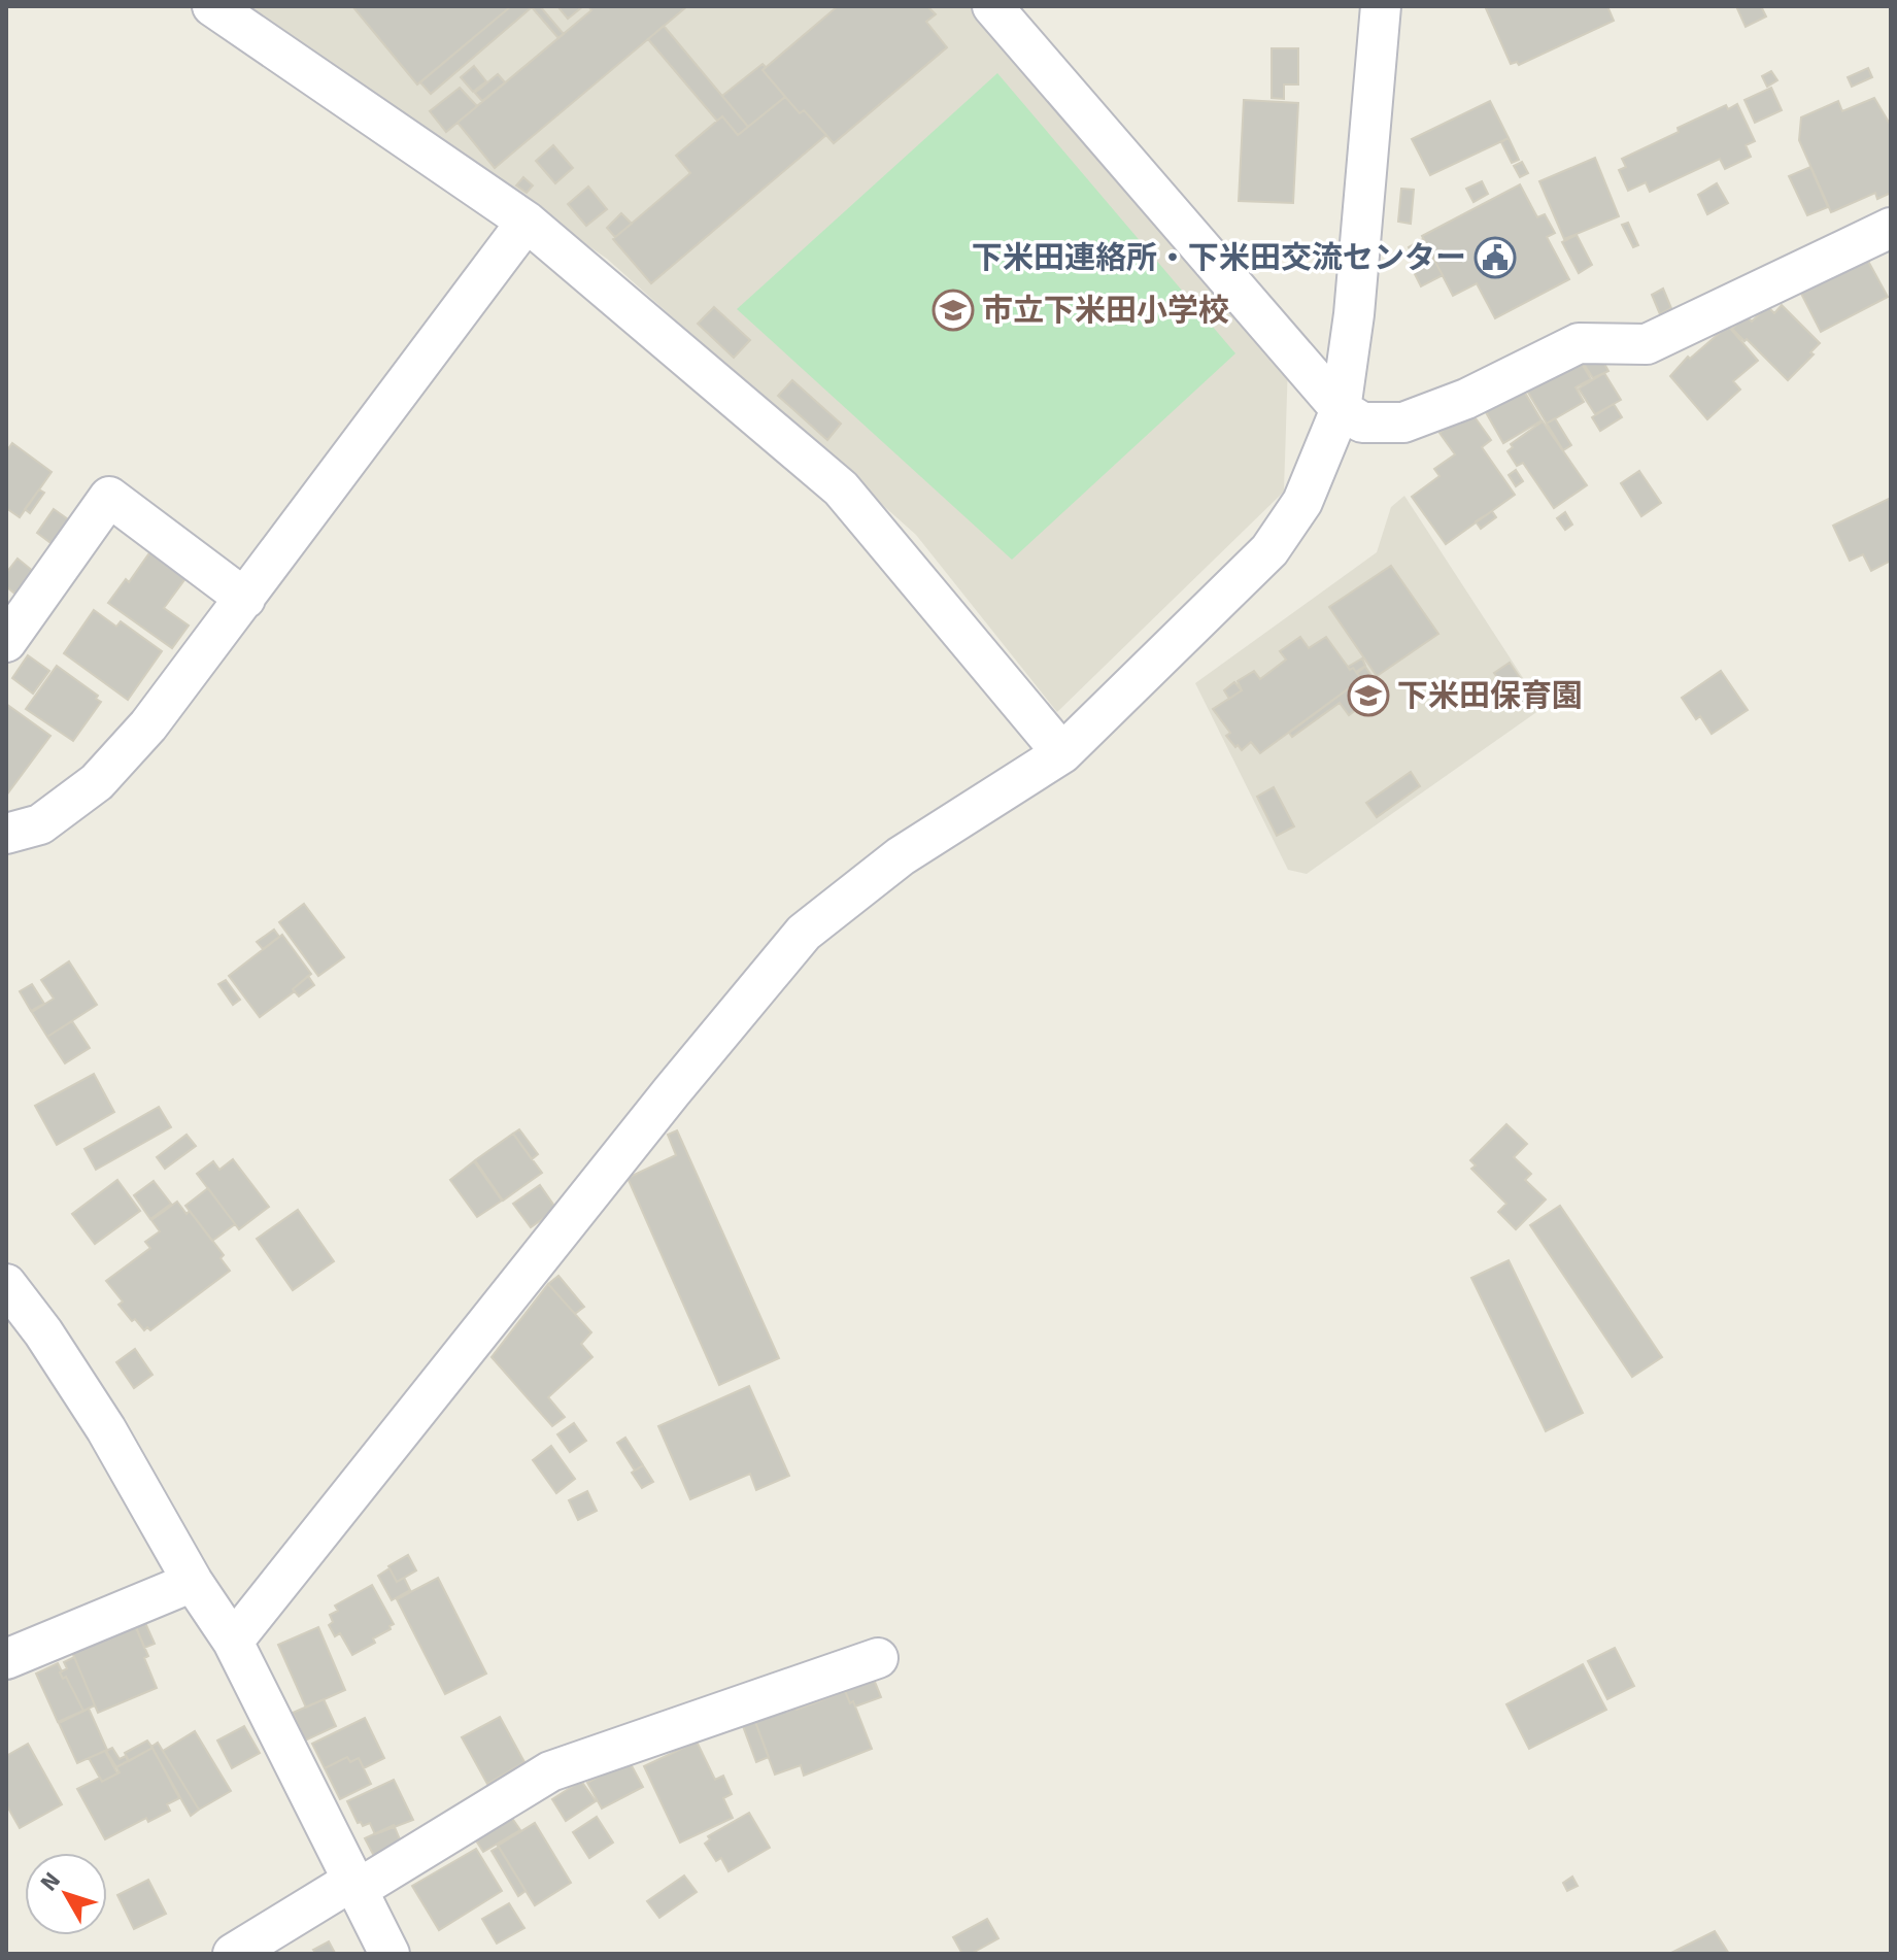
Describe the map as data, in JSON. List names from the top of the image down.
{
  "places": {
    "public building": ["下米田連絡所・下米田交流センター"],
    "school or university": ["市立下米田小学校", "下米田保育園"]
  },
  "north": "top left"
}
